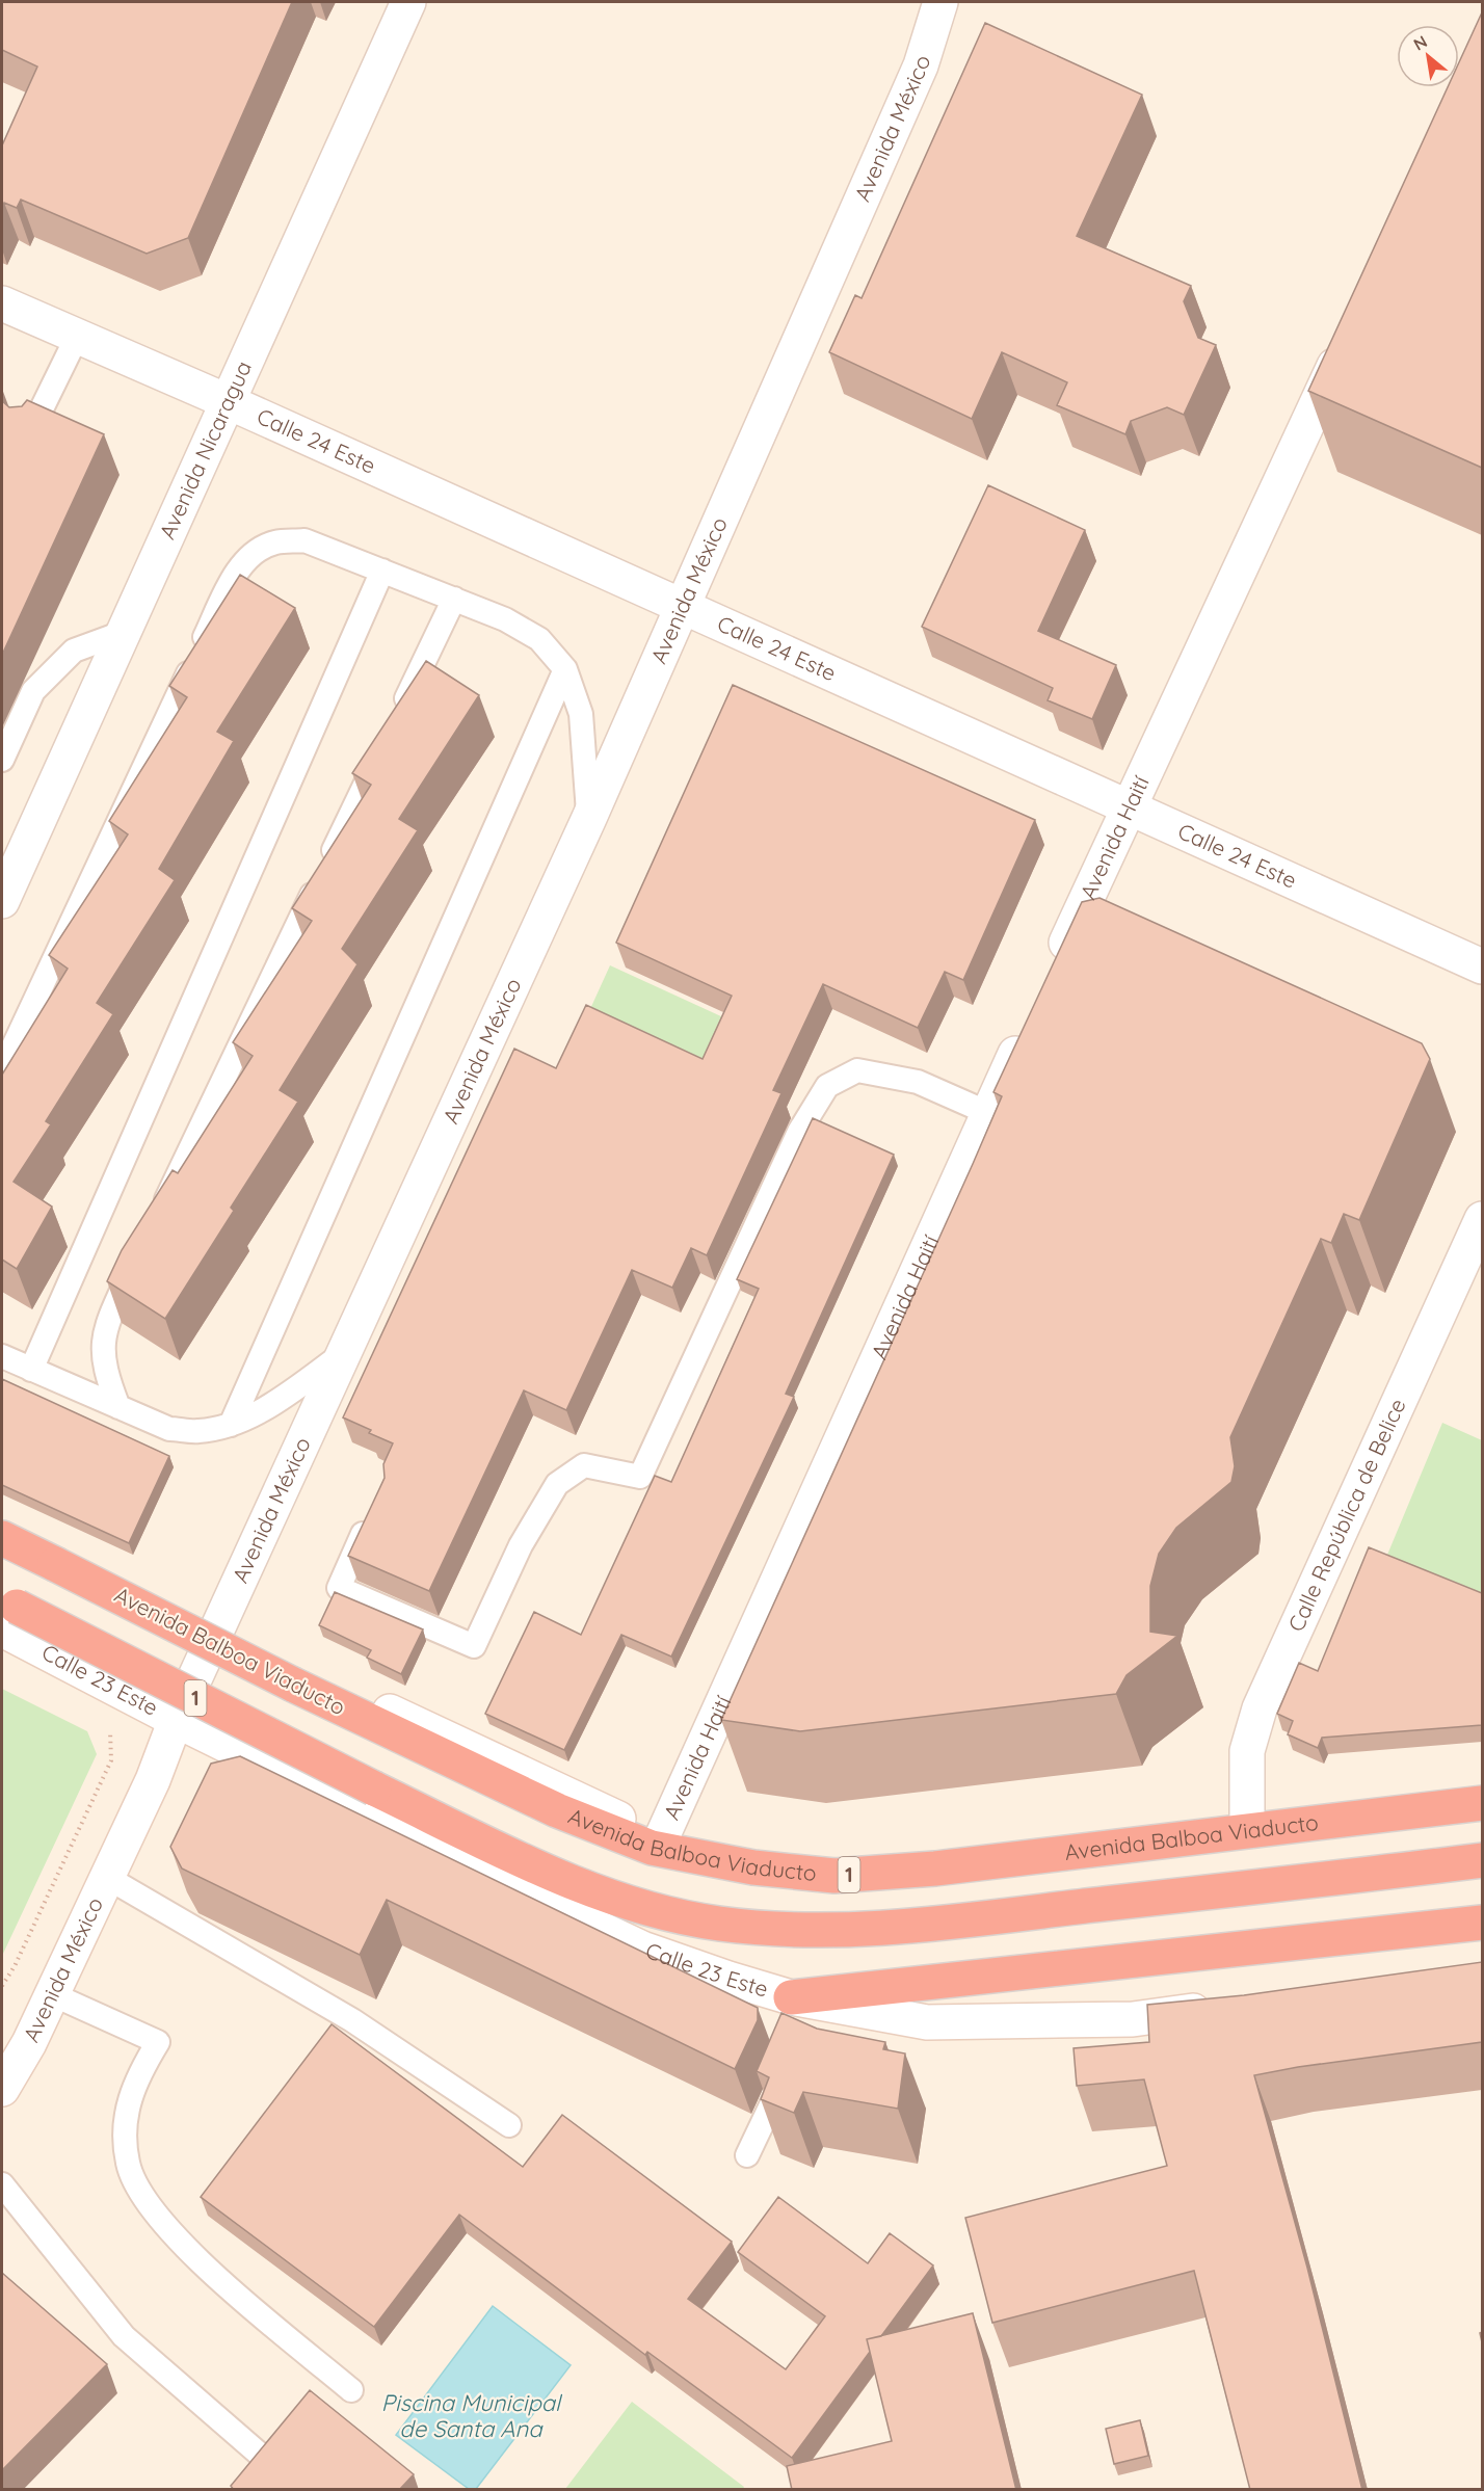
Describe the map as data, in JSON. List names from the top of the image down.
{
  "streets": {
    "highway": ["Avenida Balboa Viaducto", "1"],
    "street": [
      "Avenida México",
      "Calle 24 Este",
      "Avenida Nicaragua",
      "Avenida Haití",
      "Calle República de Belice",
      "Calle 23 Este"
    ]
  },
  "crossings": [
    ["Avenida México", "Calle 24 Este"],
    ["Avenida México", "Calle 23 Este"],
    ["Avenida México", "1"],
    ["Calle 24 Este", "Avenida Nicaragua"],
    ["Calle 24 Este", "Avenida Haití"],
    ["Avenida Haití", "1"],
    ["Calle República de Belice", "1"]
  ],
  "water": ["Piscina Municipal de Santa Ana"],
  "north": "top left"
}
